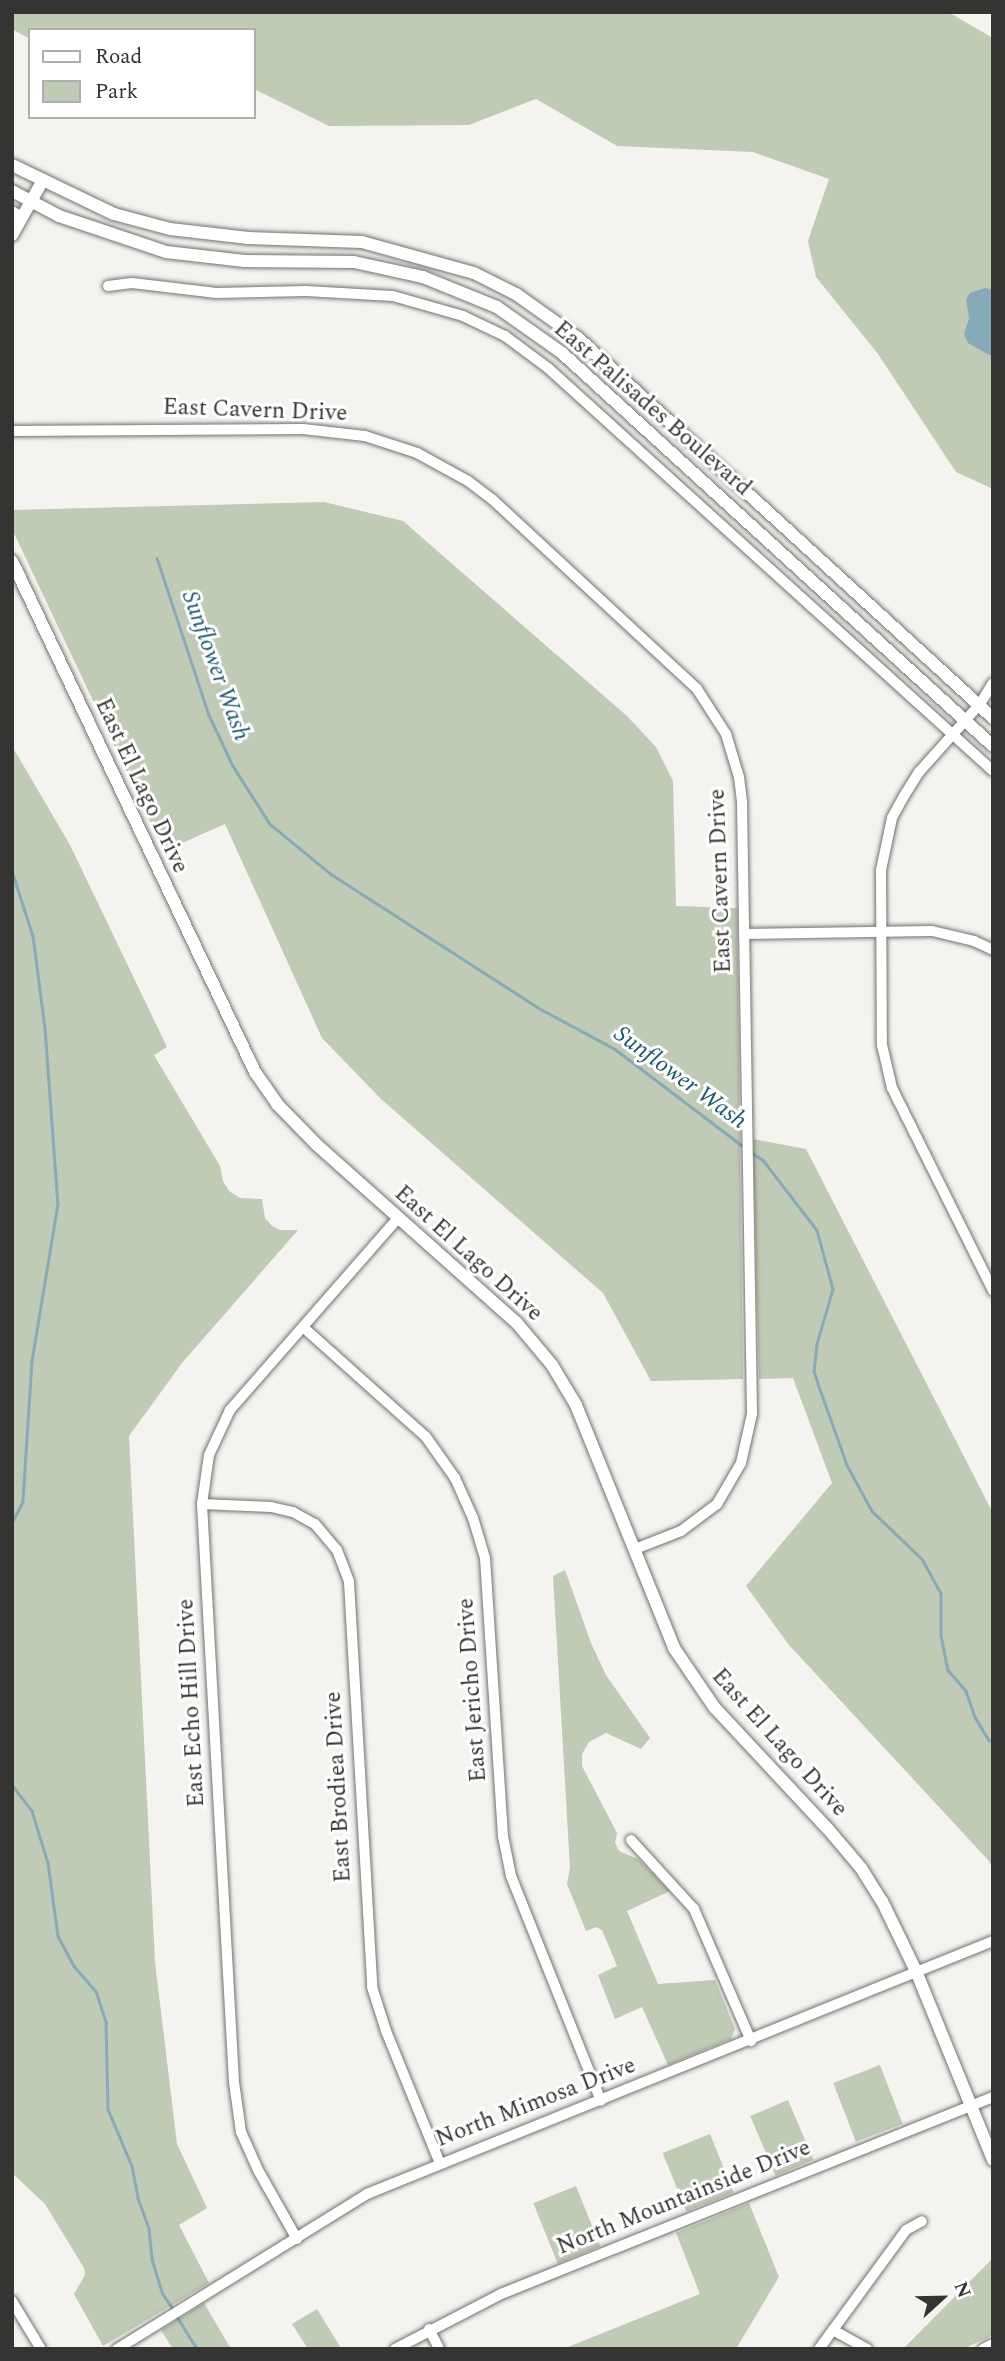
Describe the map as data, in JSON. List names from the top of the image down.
{
  "streets": {
    "street": [
      "East Palisades Boulevard",
      "East Cavern Drive",
      "East El Lago Drive",
      "East Jericho Drive",
      "East Echo Hill Drive",
      "East Brodiea Drive",
      "North Mimosa Drive",
      "North Mountainside Drive"
    ]
  },
  "crossings": [
    ["East Cavern Drive", "East El Lago Drive"],
    ["East El Lago Drive", "East Echo Hill Drive"],
    ["East El Lago Drive", "North Mimosa Drive"],
    ["East El Lago Drive", "North Mountainside Drive"],
    ["East Jericho Drive", "East Echo Hill Drive"],
    ["East Jericho Drive", "North Mimosa Drive"],
    ["East Echo Hill Drive", "East Brodiea Drive"],
    ["East Echo Hill Drive", "North Mimosa Drive"],
    ["East Brodiea Drive", "North Mimosa Drive"]
  ],
  "water": ["Sunflower Wash"],
  "legend": ["Road", "Park"],
  "north": "right"
}
